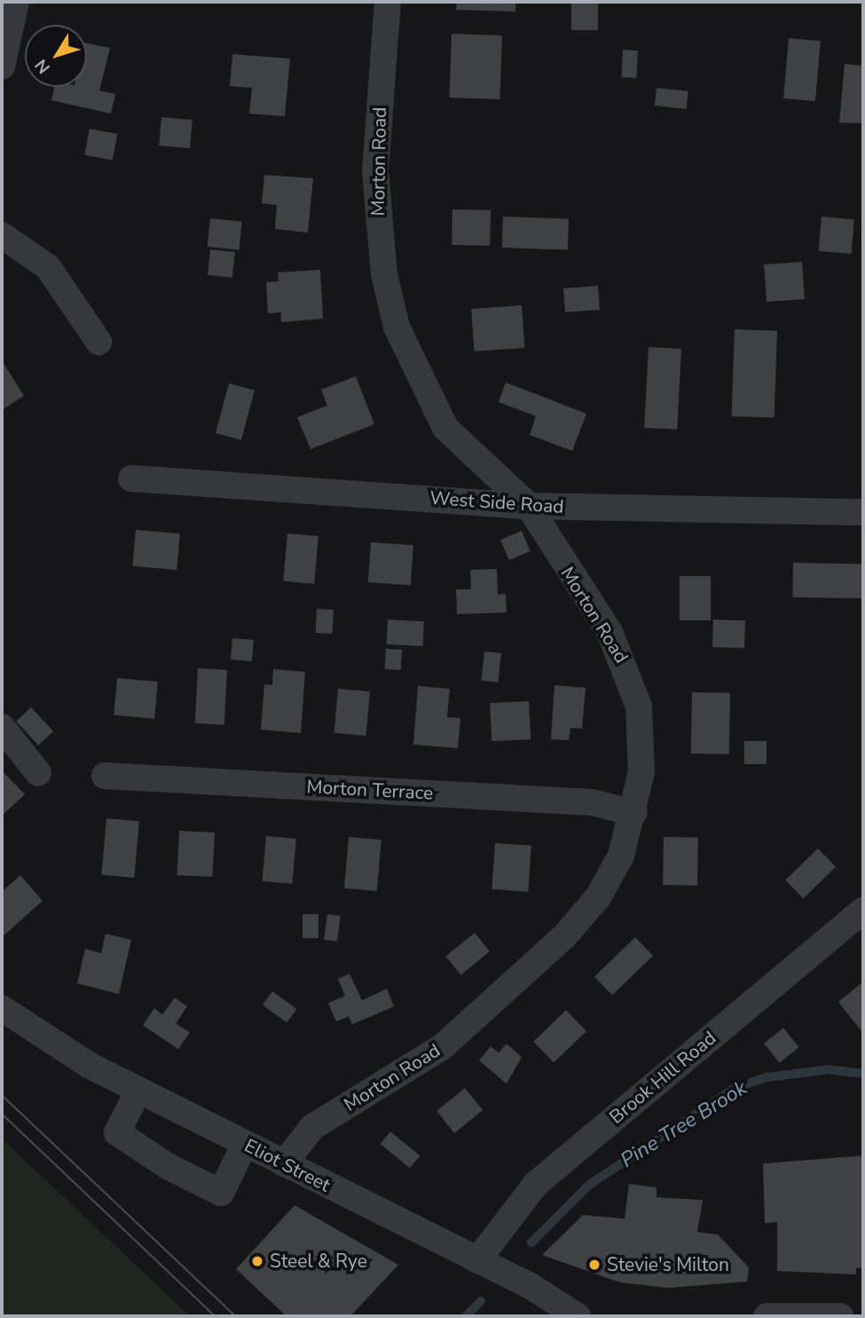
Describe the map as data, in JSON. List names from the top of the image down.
{
  "streets": {
    "street": [
      "Morton Road",
      "West Side Road",
      "Morton Terrace",
      "Brook Hill Road",
      "Eliot Street"
    ]
  },
  "crossings": [
    ["Morton Road", "West Side Road"],
    ["Morton Road", "Morton Terrace"],
    ["Morton Road", "Eliot Street"],
    ["Brook Hill Road", "Eliot Street"]
  ],
  "water": ["Pine Tree Brook"],
  "places": ["Steel & Rye", "Stevie's Milton"],
  "north": "bottom left"
}
